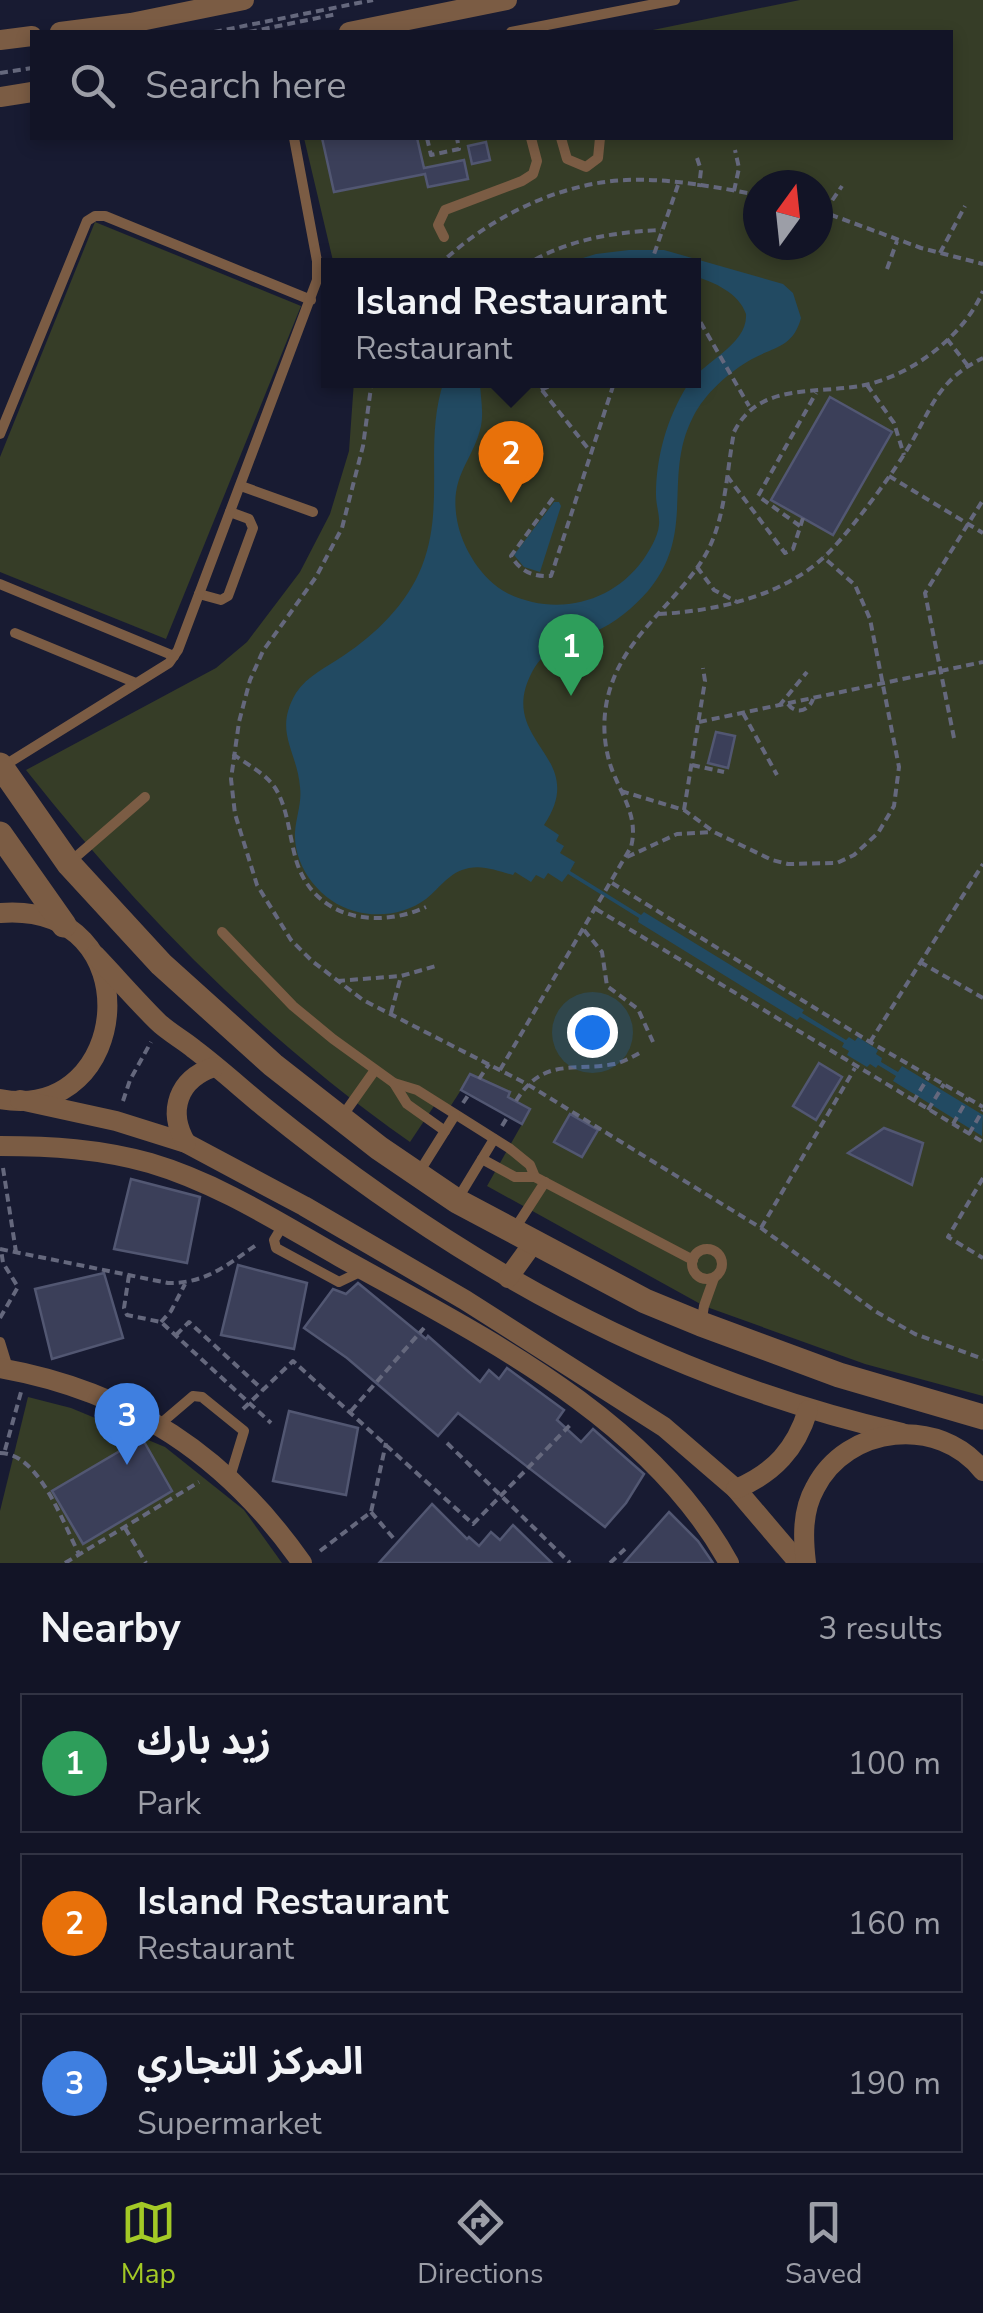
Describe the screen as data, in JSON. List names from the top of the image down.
{
  "north": "top",
  "page": {
    "search": "Search here",
    "popup": ["Island Restaurant", "Restaurant"],
    "pins": ["2", "1", "3"],
    "heading": ["Nearby", "3 results"],
    "list": [
      {
        "mark": "1",
        "name": "زيد بارك",
        "note": "Park",
        "value": "100 m"
      },
      {
        "mark": "2",
        "name": "Island Restaurant",
        "note": "Restaurant",
        "value": "160 m"
      },
      {
        "mark": "3",
        "name": "المركز التجاري",
        "note": "Supermarket",
        "value": "190 m"
      }
    ],
    "nav": ["Map", "Directions", "Saved"]
  }
}
